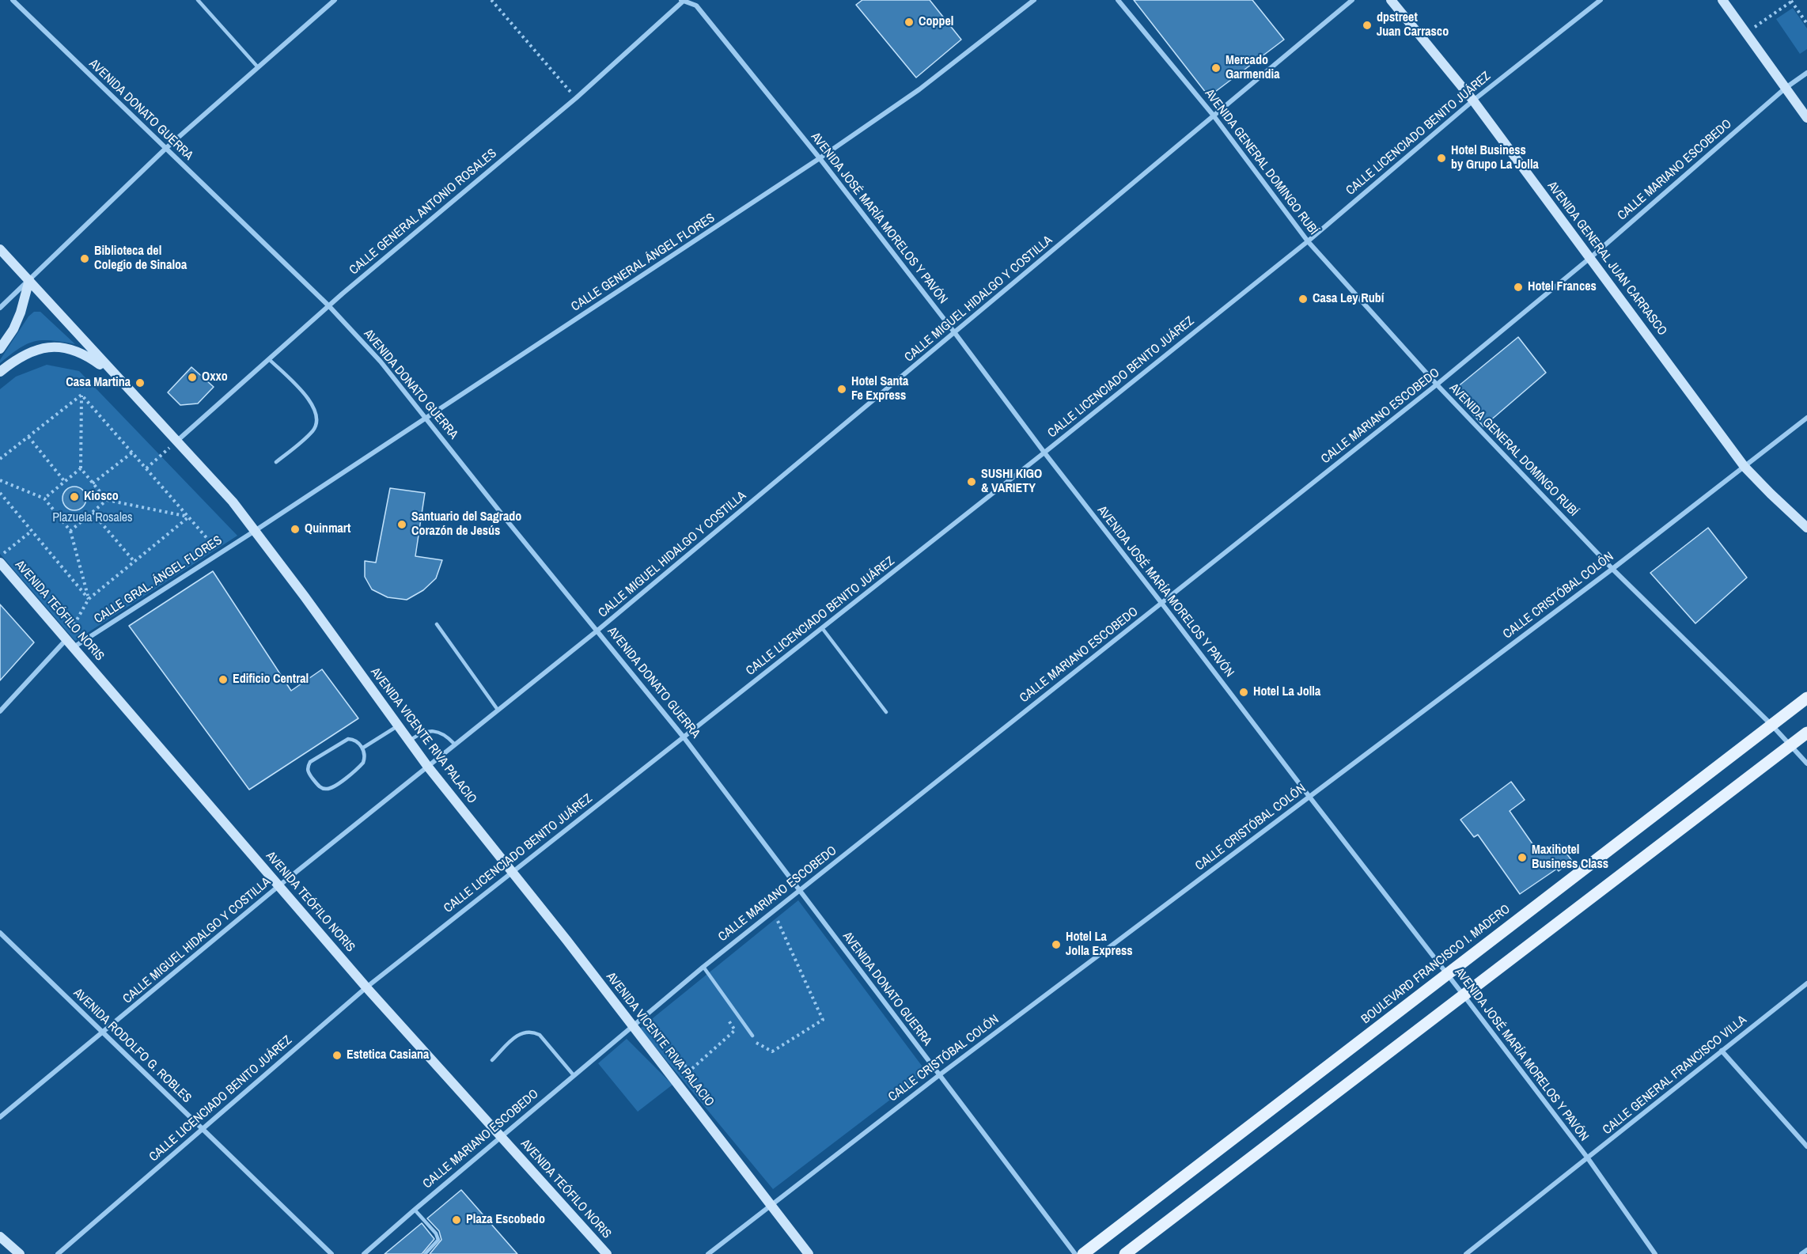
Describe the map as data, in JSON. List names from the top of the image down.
{
  "streets": {
    "main road": [
      "AVENIDA GENERAL JUAN CARRASCO",
      "AVENIDA TEÓFILO NORIS",
      "AVENIDA VICENTE RIVA PALACIO",
      "BOULEVARD FRANCISCO I. MADERO"
    ],
    "street": [
      "AVENIDA DONATO GUERRA",
      "CALLE LICENCIADO BENITO JUÁREZ",
      "AVENIDA GENERAL DOMINGO RUBÍ",
      "CALLE MARIANO ESCOBEDO",
      "CALLE GENERAL ANTONIO ROSALES",
      "AVENIDA JOSÉ MARÍA MORELOS Y PAVÓN",
      "CALLE GENERAL ÁNGEL FLORES",
      "CALLE MIGUEL HIDALGO Y COSTILLA",
      "CALLE GRAL. ÁNGEL FLORES",
      "CALLE CRISTÓBAL COLÓN",
      "AVENIDA RODOLFO G. ROBLES",
      "CALLE GENERAL FRANCISCO VILLA"
    ]
  },
  "crossings": [
    ["AVENIDA DONATO GUERRA", "CALLE LICENCIADO BENITO JUÁREZ"],
    ["AVENIDA DONATO GUERRA", "CALLE MARIANO ESCOBEDO"],
    ["AVENIDA DONATO GUERRA", "CALLE GENERAL ANTONIO ROSALES"],
    ["AVENIDA DONATO GUERRA", "CALLE GENERAL ÁNGEL FLORES"],
    ["AVENIDA DONATO GUERRA", "CALLE MIGUEL HIDALGO Y COSTILLA"],
    ["AVENIDA DONATO GUERRA", "CALLE CRISTÓBAL COLÓN"],
    ["CALLE LICENCIADO BENITO JUÁREZ", "AVENIDA GENERAL DOMINGO RUBÍ"],
    ["CALLE LICENCIADO BENITO JUÁREZ", "AVENIDA JOSÉ MARÍA MORELOS Y PAVÓN"],
    ["CALLE LICENCIADO BENITO JUÁREZ", "AVENIDA GENERAL JUAN CARRASCO"],
    ["CALLE LICENCIADO BENITO JUÁREZ", "AVENIDA TEÓFILO NORIS"],
    ["CALLE LICENCIADO BENITO JUÁREZ", "AVENIDA VICENTE RIVA PALACIO"],
    ["CALLE LICENCIADO BENITO JUÁREZ", "AVENIDA RODOLFO G. ROBLES"],
    ["AVENIDA GENERAL DOMINGO RUBÍ", "CALLE MARIANO ESCOBEDO"],
    ["AVENIDA GENERAL DOMINGO RUBÍ", "CALLE MIGUEL HIDALGO Y COSTILLA"],
    ["AVENIDA GENERAL DOMINGO RUBÍ", "CALLE CRISTÓBAL COLÓN"],
    ["AVENIDA GENERAL DOMINGO RUBÍ", "BOULEVARD FRANCISCO I. MADERO"],
    ["CALLE MARIANO ESCOBEDO", "AVENIDA JOSÉ MARÍA MORELOS Y PAVÓN"],
    ["CALLE MARIANO ESCOBEDO", "AVENIDA GENERAL JUAN CARRASCO"],
    ["CALLE MARIANO ESCOBEDO", "AVENIDA TEÓFILO NORIS"],
    ["CALLE MARIANO ESCOBEDO", "AVENIDA VICENTE RIVA PALACIO"],
    ["CALLE GENERAL ANTONIO ROSALES", "AVENIDA JOSÉ MARÍA MORELOS Y PAVÓN"],
    ["CALLE GENERAL ANTONIO ROSALES", "AVENIDA VICENTE RIVA PALACIO"],
    ["AVENIDA JOSÉ MARÍA MORELOS Y PAVÓN", "CALLE GENERAL ÁNGEL FLORES"],
    ["AVENIDA JOSÉ MARÍA MORELOS Y PAVÓN", "CALLE MIGUEL HIDALGO Y COSTILLA"],
    ["AVENIDA JOSÉ MARÍA MORELOS Y PAVÓN", "CALLE CRISTÓBAL COLÓN"],
    ["AVENIDA JOSÉ MARÍA MORELOS Y PAVÓN", "BOULEVARD FRANCISCO I. MADERO"],
    ["AVENIDA JOSÉ MARÍA MORELOS Y PAVÓN", "CALLE GENERAL FRANCISCO VILLA"],
    ["AVENIDA GENERAL JUAN CARRASCO", "CALLE CRISTÓBAL COLÓN"],
    ["CALLE GENERAL ÁNGEL FLORES", "CALLE GRAL. ÁNGEL FLORES"],
    ["CALLE GENERAL ÁNGEL FLORES", "AVENIDA VICENTE RIVA PALACIO"],
    ["CALLE MIGUEL HIDALGO Y COSTILLA", "AVENIDA TEÓFILO NORIS"],
    ["CALLE MIGUEL HIDALGO Y COSTILLA", "AVENIDA VICENTE RIVA PALACIO"],
    ["CALLE MIGUEL HIDALGO Y COSTILLA", "AVENIDA RODOLFO G. ROBLES"],
    ["CALLE GRAL. ÁNGEL FLORES", "AVENIDA TEÓFILO NORIS"],
    ["CALLE GRAL. ÁNGEL FLORES", "AVENIDA VICENTE RIVA PALACIO"],
    ["CALLE CRISTÓBAL COLÓN", "AVENIDA VICENTE RIVA PALACIO"]
  ],
  "parks": ["Plazuela Rosales"],
  "places": [
    "Coppel",
    "dpstreet Juan Carrasco",
    "Mercado Garmendia",
    "Hotel Business by Grupo La Jolla",
    "Biblioteca del Colegio de Sinaloa",
    "Hotel Frances",
    "Casa Ley Rubí",
    "Oxxo",
    "Casa Martina",
    "Hotel Santa Fe Express",
    "SUSHI KIGO & VARIETY",
    "Kiosco",
    "Santuario del Sagrado Corazón de Jesús",
    "Quinmart",
    "Edificio Central",
    "Hotel La Jolla",
    "Maxihotel Business Class",
    "Hotel La Jolla Express",
    "Estetica Casiana",
    "Plaza Escobedo"
  ]
}
